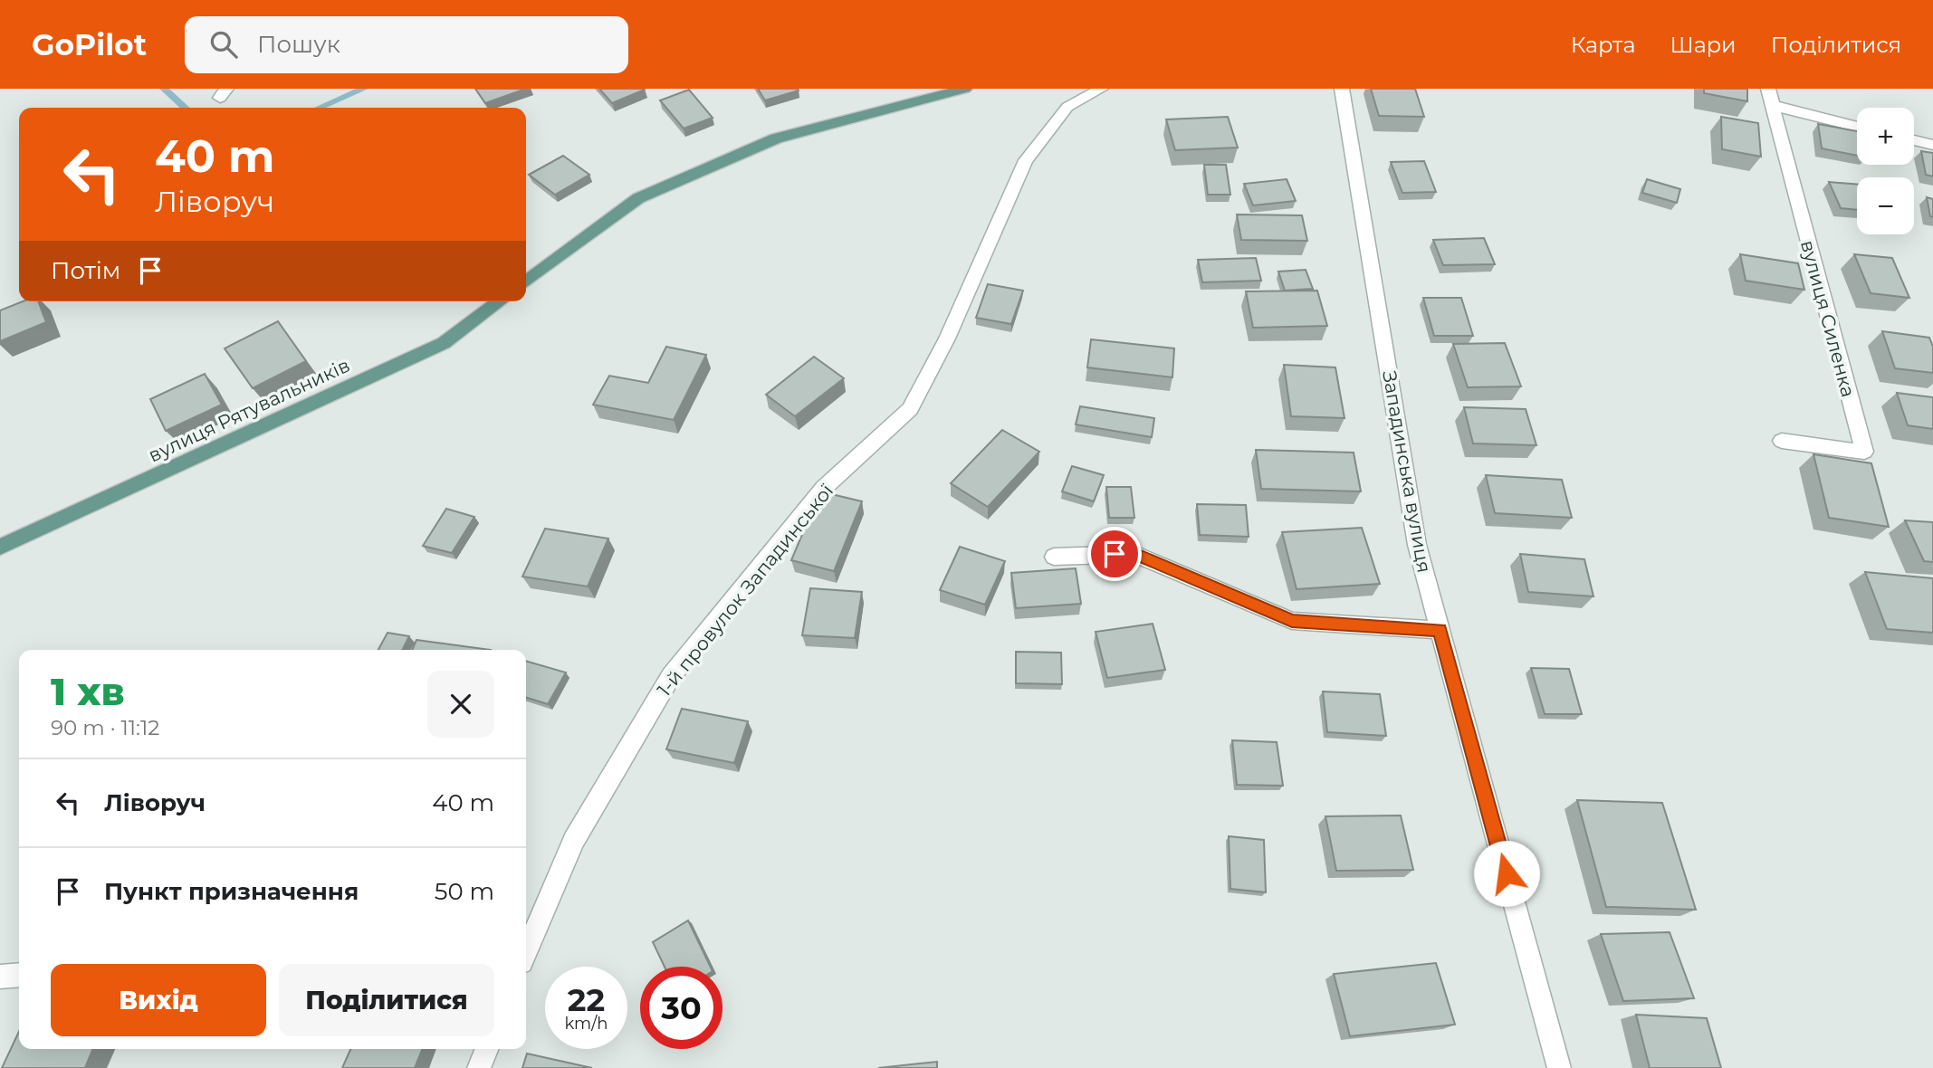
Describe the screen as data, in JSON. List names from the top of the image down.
{
  "streets": {
    "main road": ["вулиця Рятувальників"],
    "street": ["вулиця Силенка", "Западинська вулиця", "1-й провулок Западинської"]
  },
  "page": {
    "header": "GoPilot",
    "search": "Пошук",
    "nav": ["Карта", "Шари", "Поділитися"],
    "map_buttons": ["+", "−"],
    "turn": ["40 m", "Ліворуч"],
    "then": "Потім",
    "heading": ["1 хв", "90 m · 11:12"],
    "list": [
      {
        "name": "Ліворуч",
        "value": "40 m"
      },
      {
        "name": "Пункт призначення",
        "value": "50 m"
      }
    ],
    "buttons": ["Вихід", "Поділитися"],
    "speed": "22 km/h",
    "limit": "30"
  }
}
